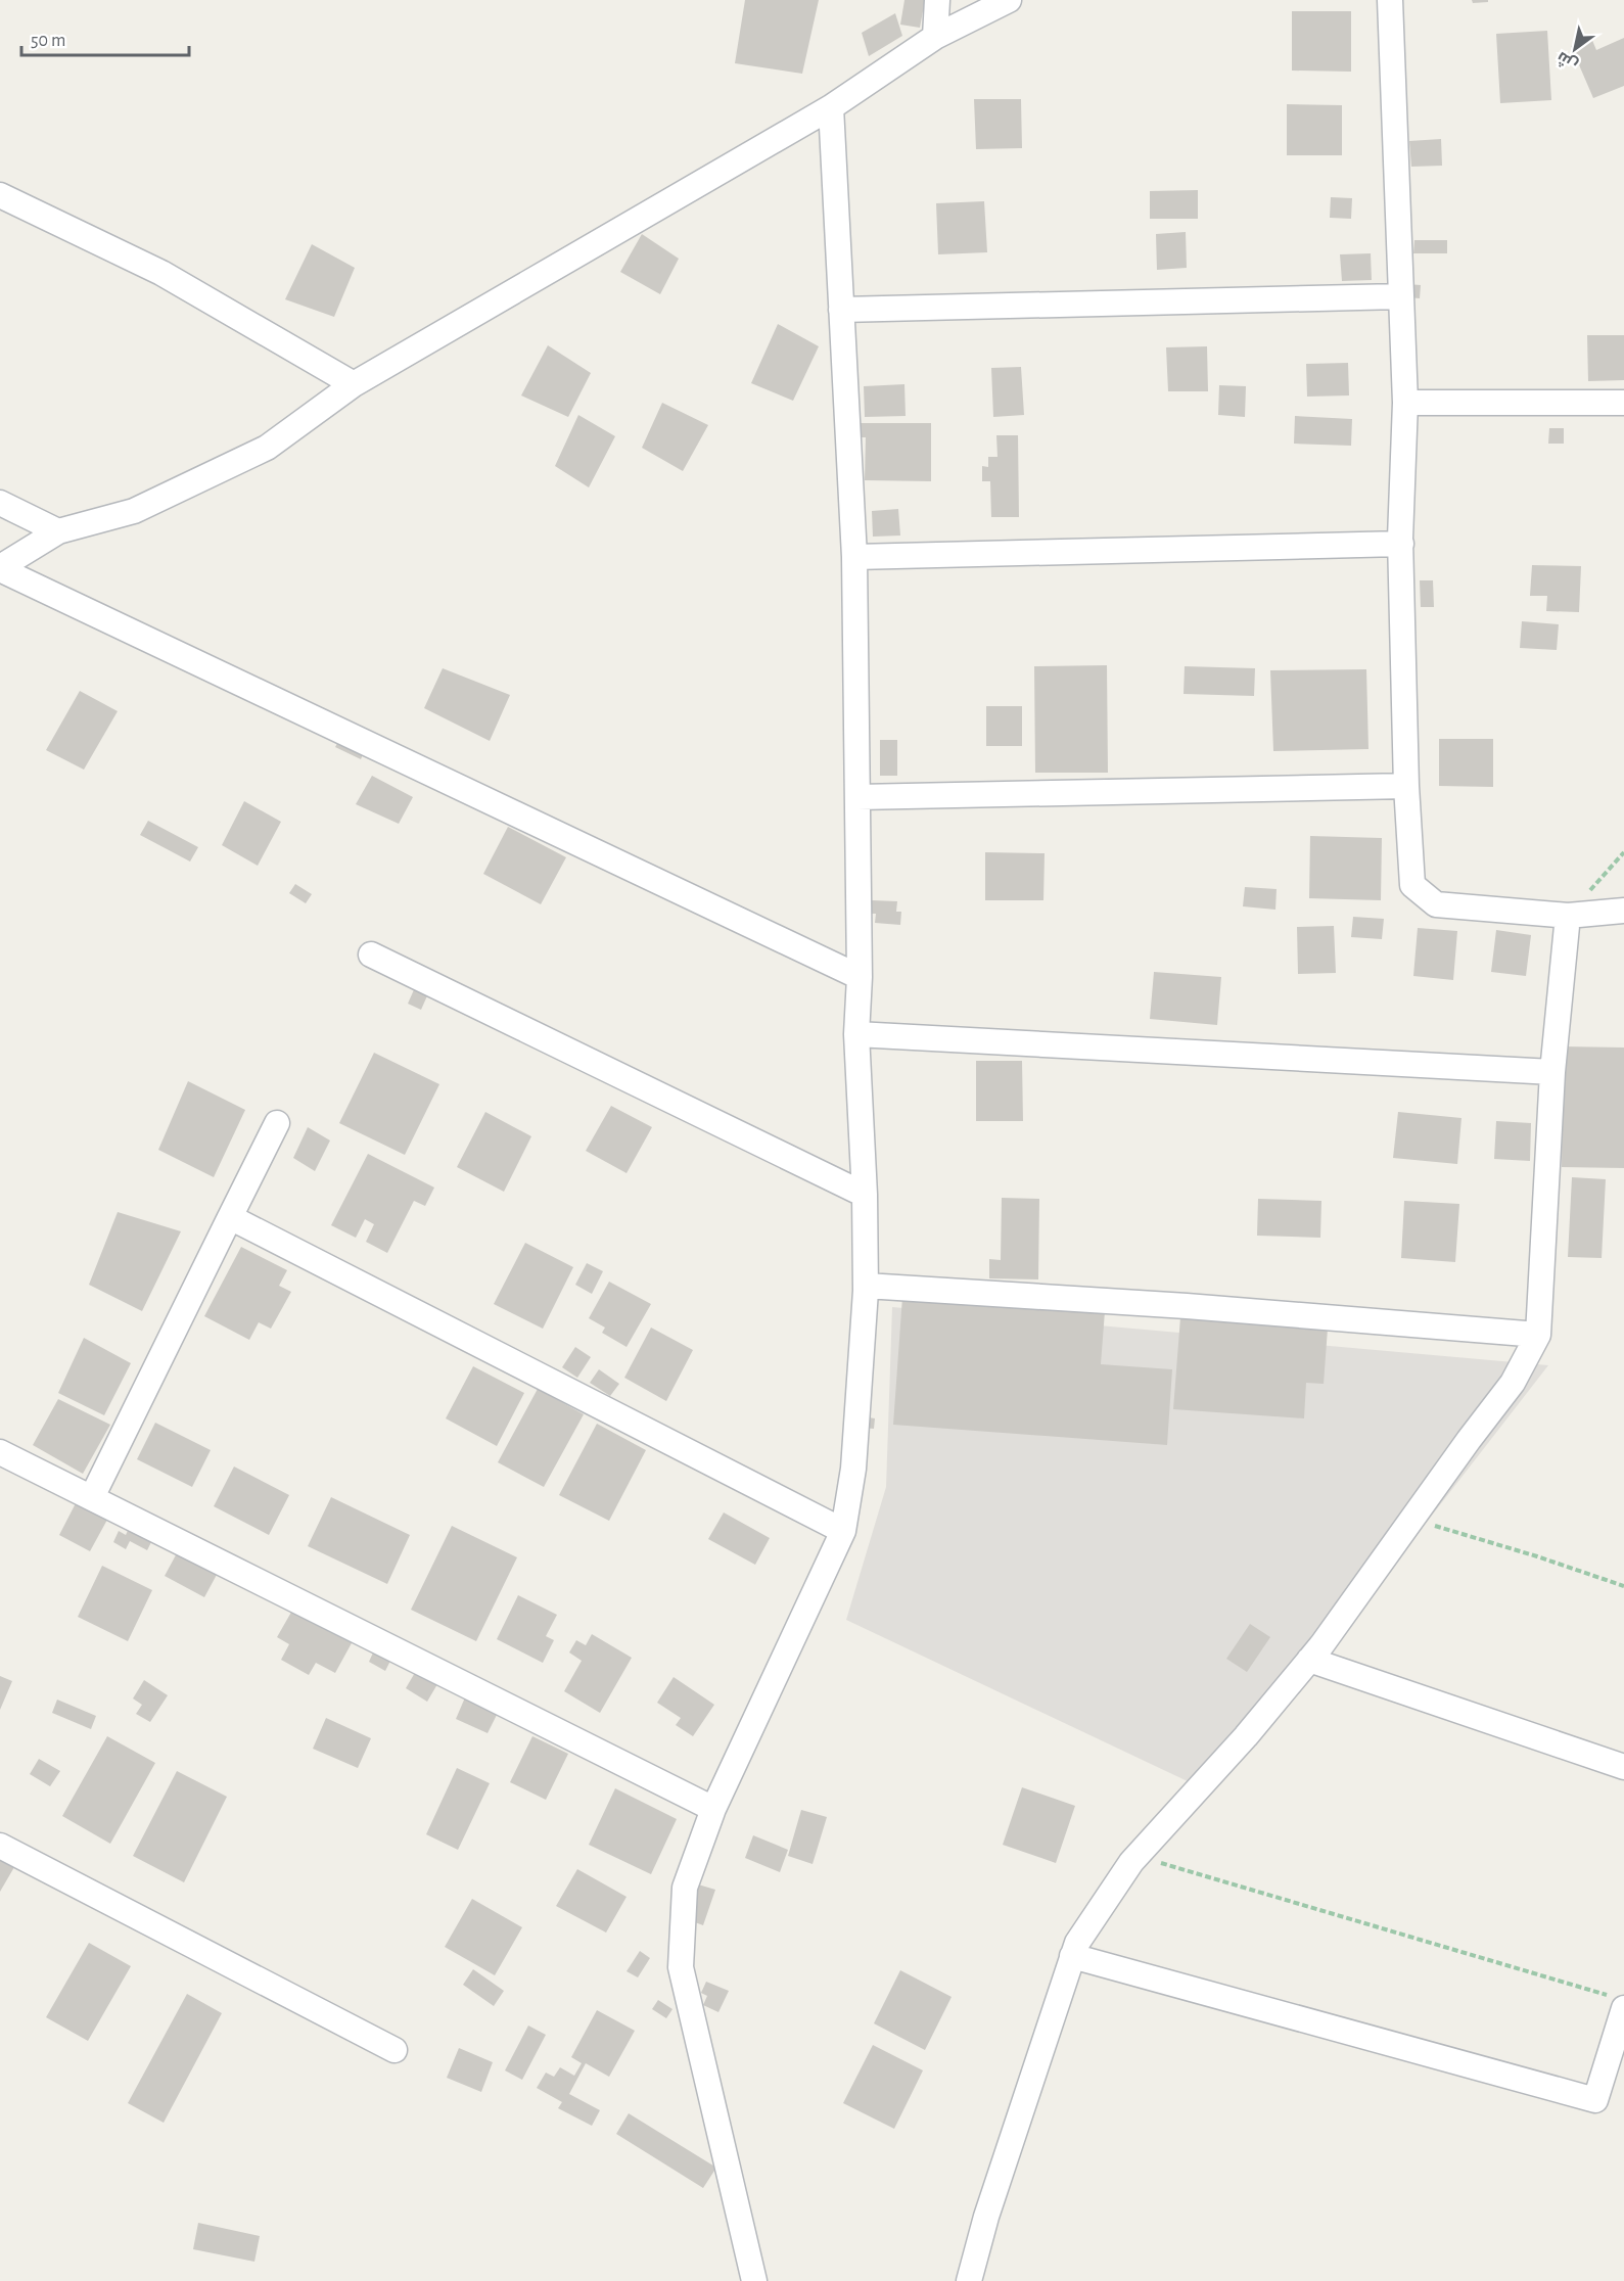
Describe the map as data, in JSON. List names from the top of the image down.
{
  "scale_bar": "50 m",
  "north": "bottom left"
}
